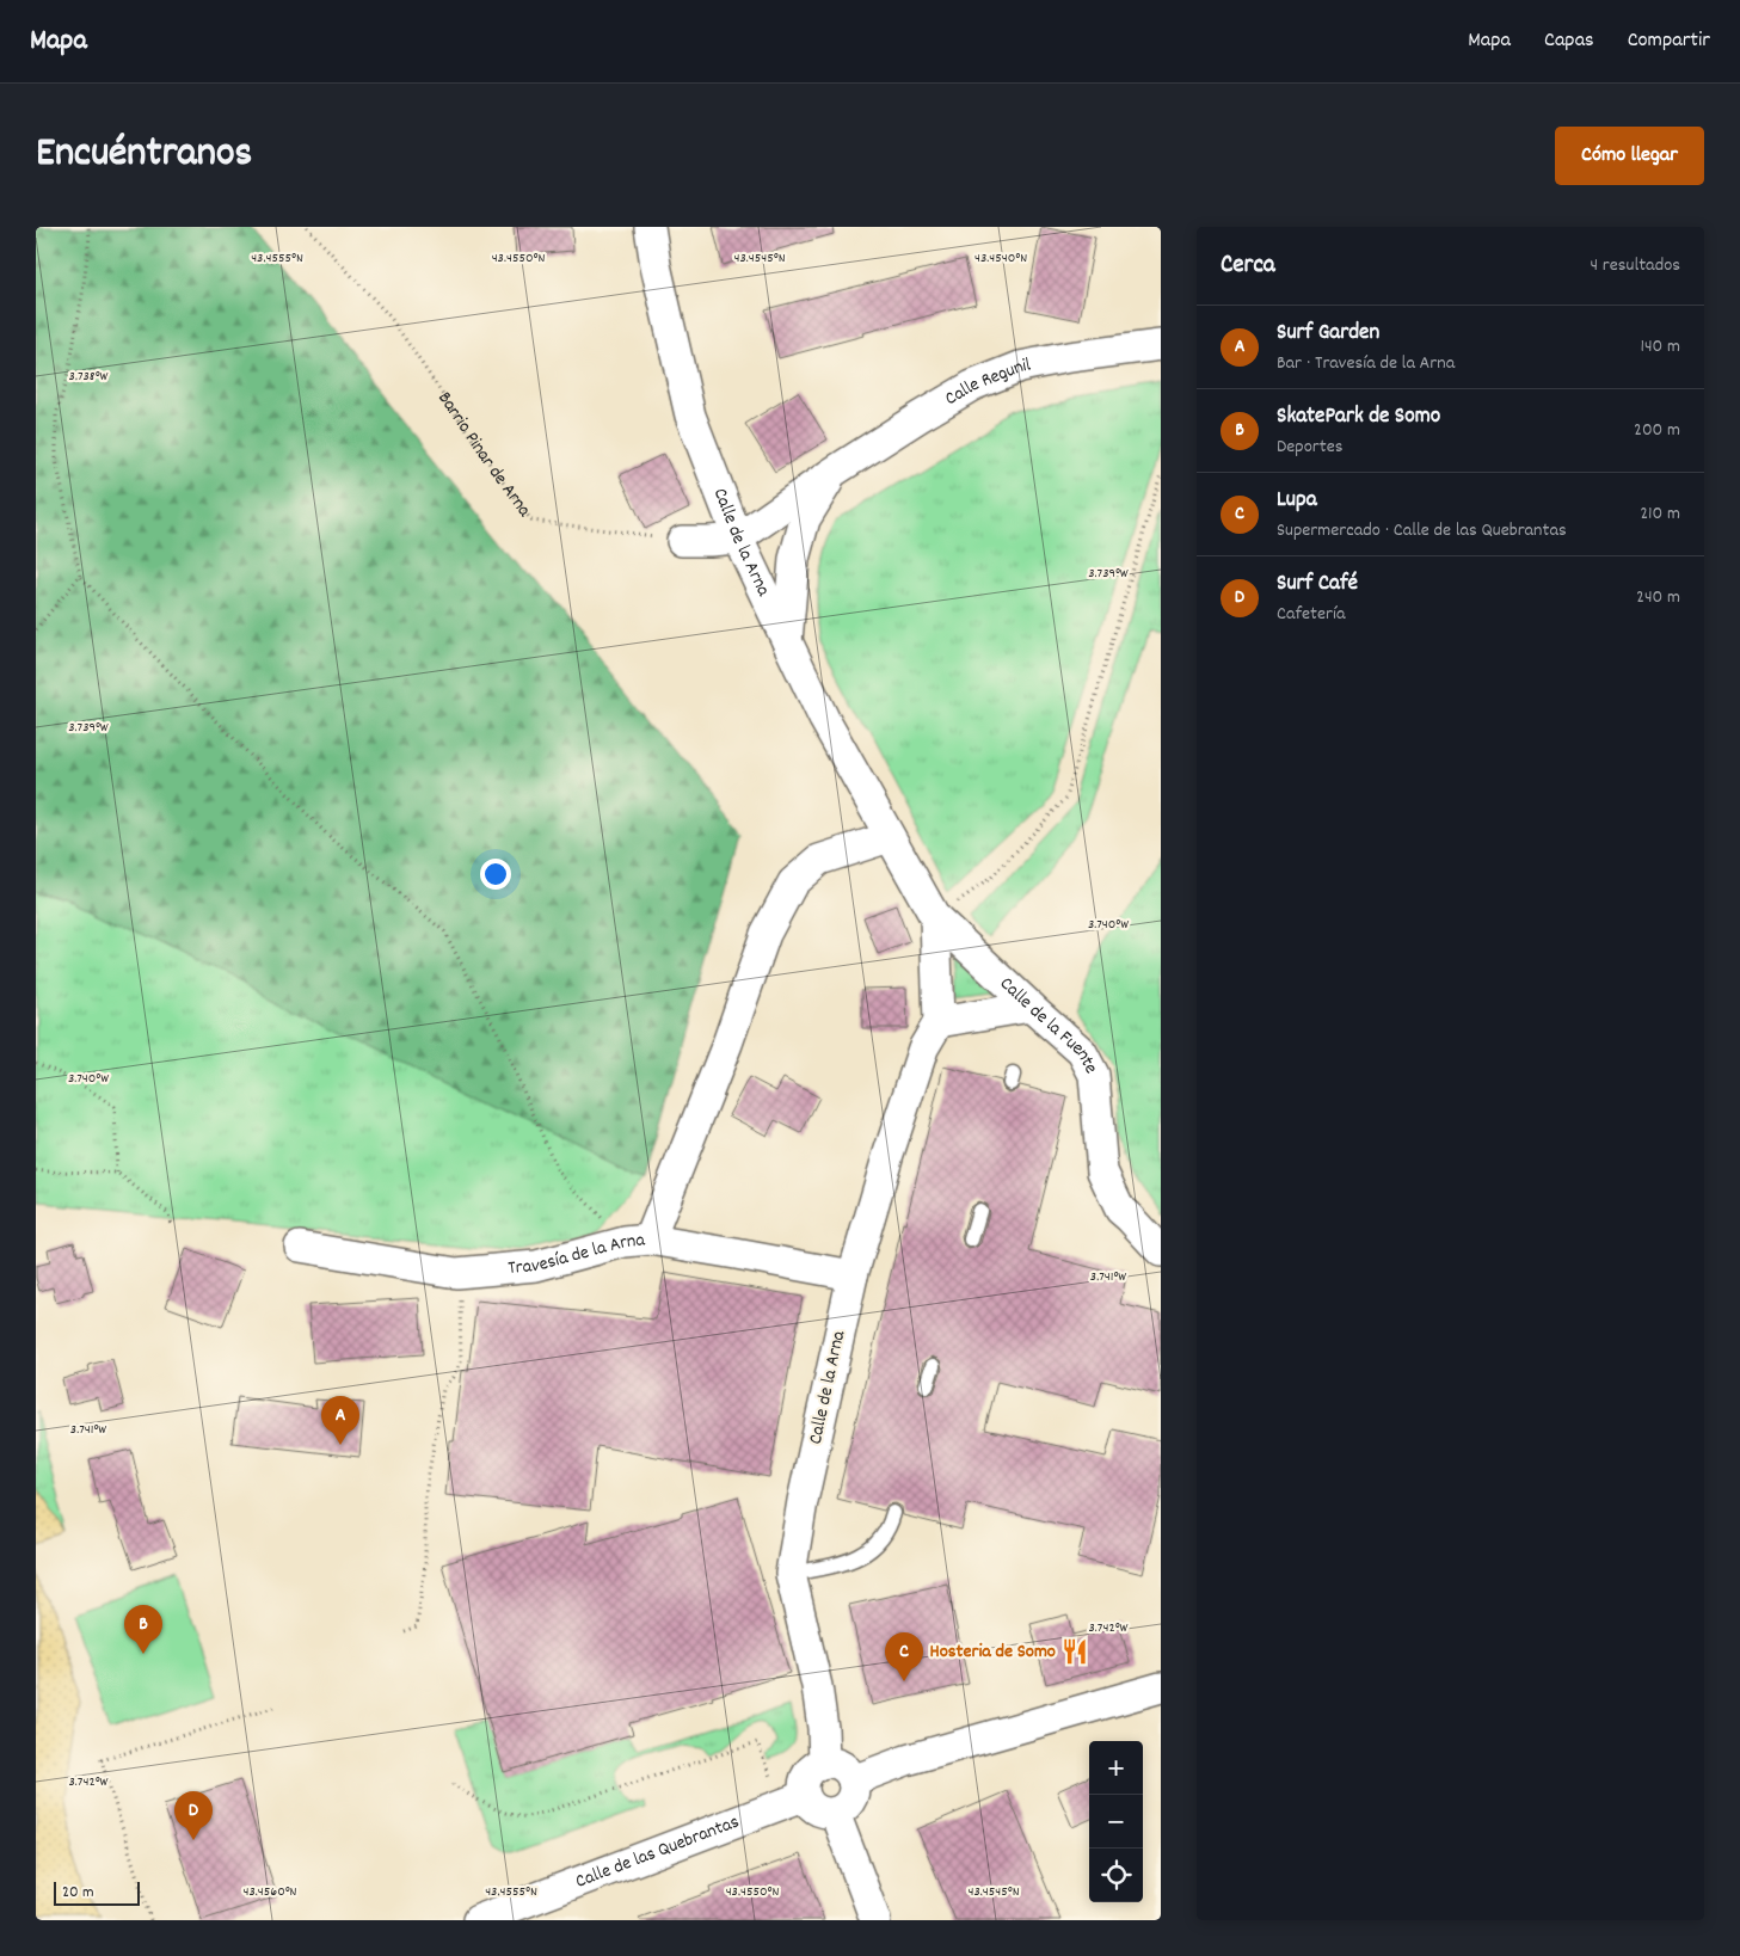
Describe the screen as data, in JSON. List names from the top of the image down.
{
  "streets": {
    "street": [
      "Calle Regunil",
      "Calle de la Arna",
      "Calle de la Fuente",
      "Travesía de la Arna",
      "Calle de las Quebrantas"
    ],
    "path": ["Barrio Pinar de Arna"]
  },
  "crossings": [
    ["Calle Regunil", "Calle de la Arna"],
    ["Calle de la Arna", "Calle de la Fuente"],
    ["Calle de la Arna", "Travesía de la Arna"],
    ["Calle de la Arna", "Calle de las Quebrantas"]
  ],
  "places": {
    "restaurant": ["Hosteria de Somo"]
  },
  "scale_bar": "20 m",
  "page": {
    "header": "Mapa",
    "nav": ["Mapa", "Capas", "Compartir"],
    "title": "Encuéntranos",
    "buttons": "Cómo llegar",
    "heading": ["Cerca", "4 resultados"],
    "list": [
      {
        "mark": "A",
        "name": "Surf Garden",
        "note": "Bar · Travesía de la Arna",
        "value": "140 m"
      },
      {
        "mark": "B",
        "name": "SkatePark de Somo",
        "note": "Deportes",
        "value": "200 m"
      },
      {
        "mark": "C",
        "name": "Lupa",
        "note": "Supermercado · Calle de las Quebrantas",
        "value": "210 m"
      },
      {
        "mark": "D",
        "name": "Surf Café",
        "note": "Cafetería",
        "value": "240 m"
      }
    ],
    "pins": [
      "A",
      "B",
      "C",
      "D"
    ],
    "map_buttons": ["+", "−"],
    "scale": "20 m"
  },
  "coordinates": [
    "43.4555°N",
    "43.4550°N",
    "43.4545°N",
    "43.4540°N",
    "3.738°W",
    "3.739°W",
    "3.740°W",
    "3.741°W",
    "3.742°W",
    "43.4560°N"
  ]
}
